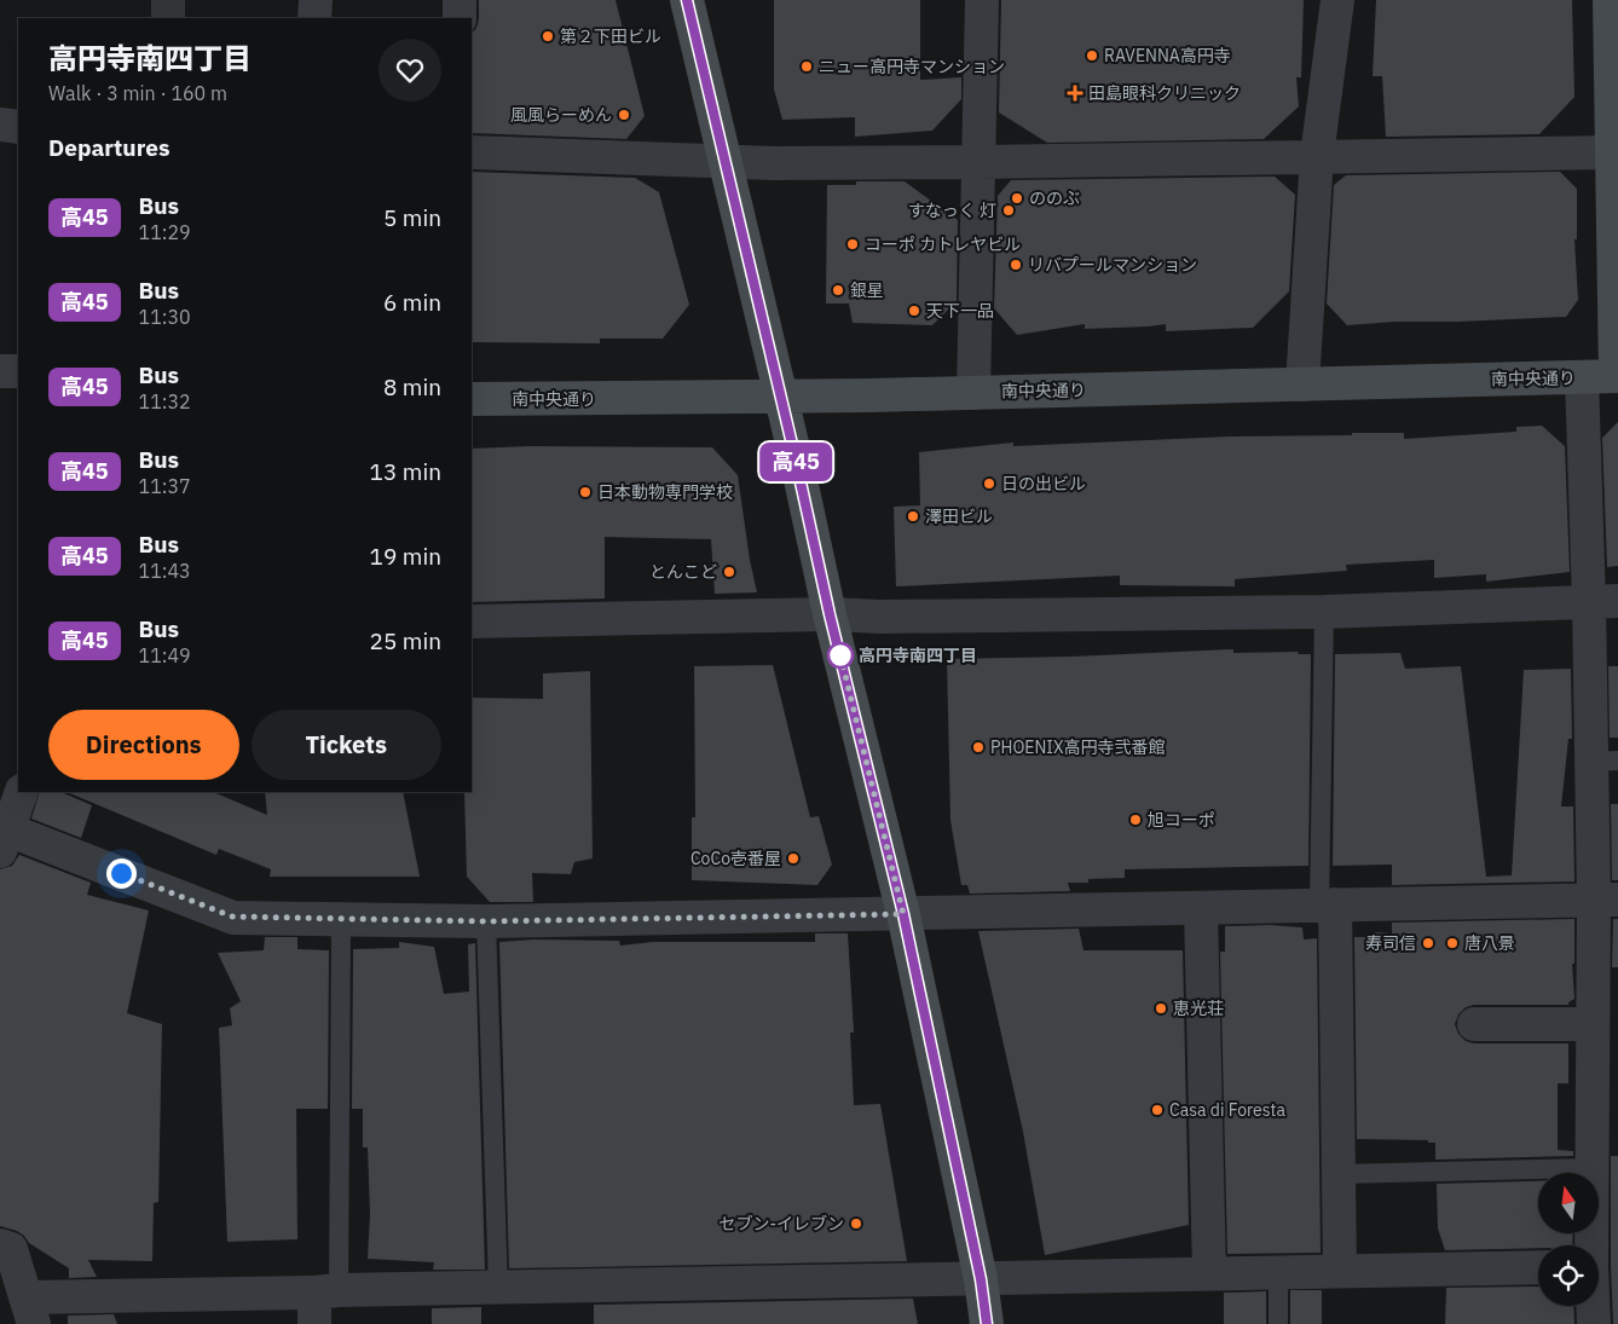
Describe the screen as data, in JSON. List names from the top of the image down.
{
  "streets": {
    "street": ["南中央通り"]
  },
  "places": {
    "other": [
      "第２下田ビル",
      "RAVENNA高円寺",
      "ニュー高円寺マンション",
      "風風らーめん",
      "ののぶ",
      "すなっく 灯",
      "コーポ カトレヤビル",
      "リバプールマンション",
      "銀星",
      "天下一品",
      "日の出ビル",
      "日本動物専門学校",
      "澤田ビル",
      "とんこど",
      "高円寺南四丁目",
      "PHOENIX高円寺弐番館",
      "旭コーポ",
      "CoCo壱番屋",
      "寿司信",
      "唐八景",
      "恵光荘",
      "Casa di Foresta",
      "セブン-イレブン"
    ],
    "health": ["田島眼科クリニック"]
  },
  "lines": ["bus line 高45"],
  "north": "top",
  "page": {
    "on_map": "高45",
    "heading": [
      ["高円寺南四丁目", "Walk · 3 min · 160 m"],
      "Departures"
    ],
    "list": [
      {
        "mark": "高45",
        "name": "Bus",
        "note": "11:29",
        "value": "5 min"
      },
      {
        "mark": "高45",
        "name": "Bus",
        "note": "11:30",
        "value": "6 min"
      },
      {
        "mark": "高45",
        "name": "Bus",
        "note": "11:32",
        "value": "8 min"
      },
      {
        "mark": "高45",
        "name": "Bus",
        "note": "11:37",
        "value": "13 min"
      },
      {
        "mark": "高45",
        "name": "Bus",
        "note": "11:43",
        "value": "19 min"
      },
      {
        "mark": "高45",
        "name": "Bus",
        "note": "11:49",
        "value": "25 min"
      }
    ],
    "buttons": ["Directions", "Tickets"]
  }
}
